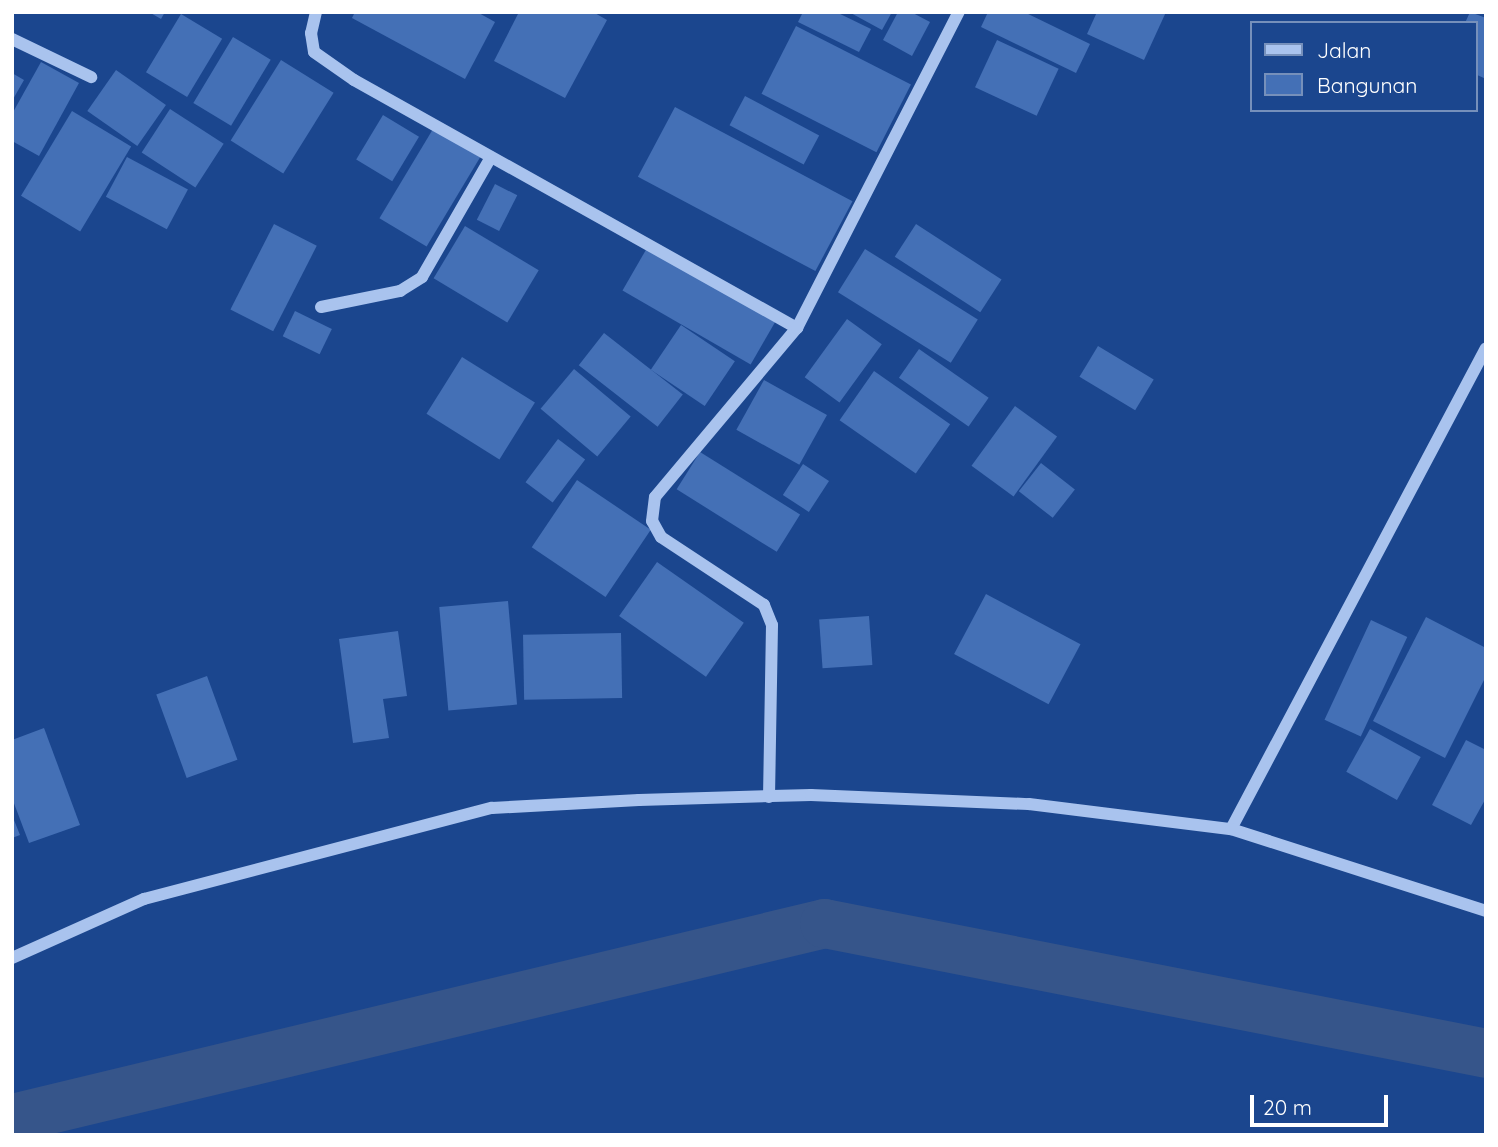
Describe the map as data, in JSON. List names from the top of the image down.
{
  "legend": ["Jalan", "Bangunan"],
  "scale_bar": "20 m"
}
